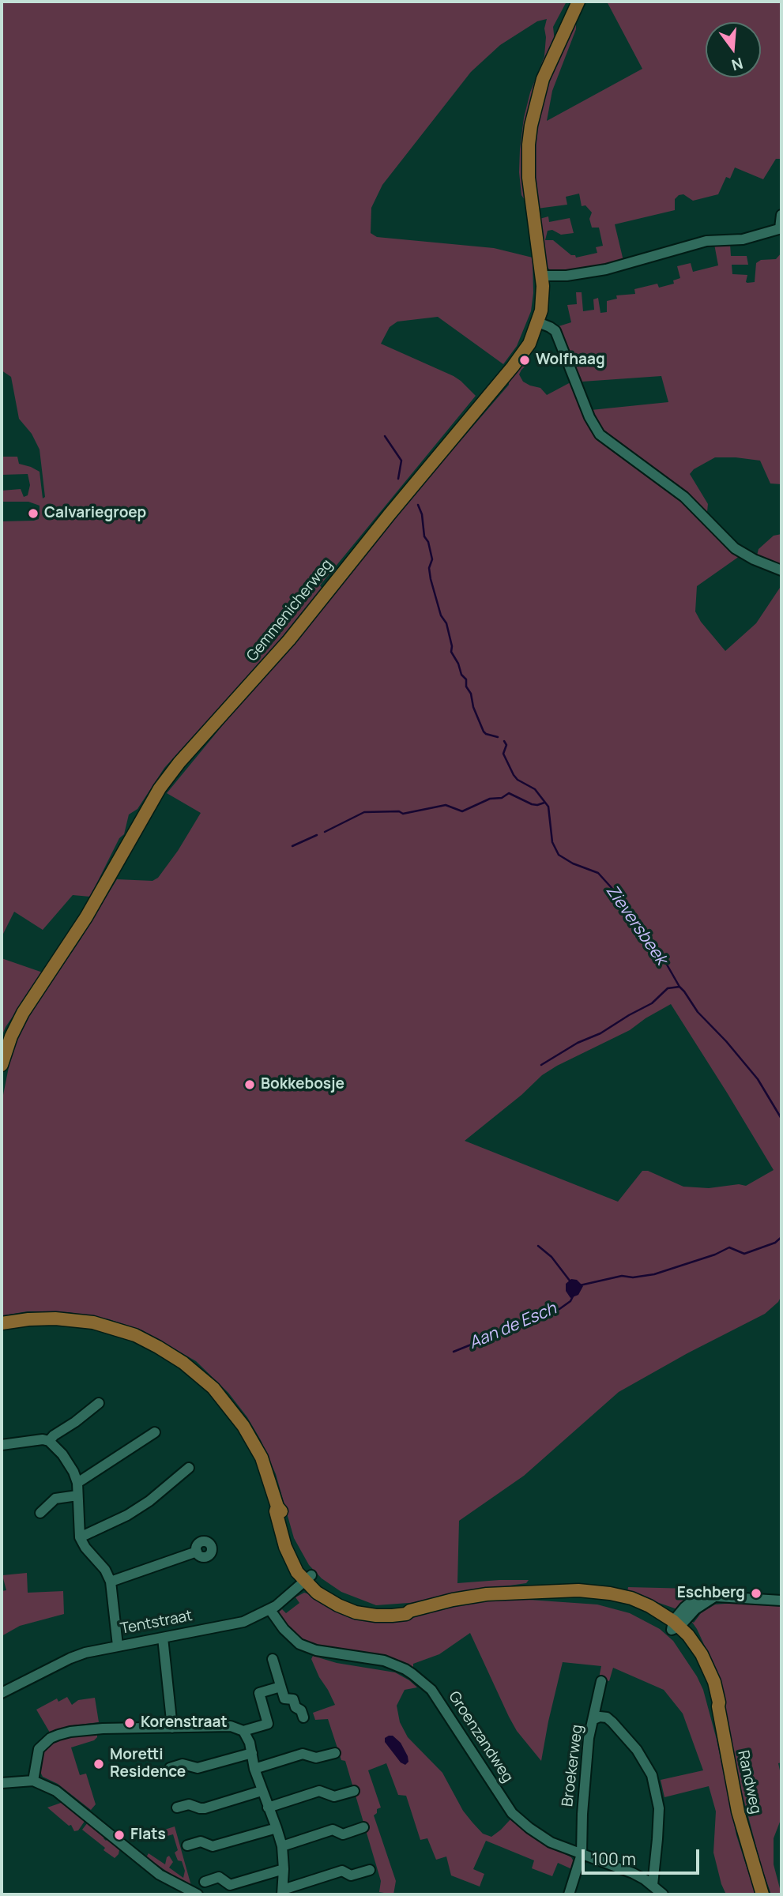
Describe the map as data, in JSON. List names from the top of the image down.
{
  "streets": {
    "main road": ["Gemmenicherweg", "Randweg"],
    "street": ["Tentstraat", "Groenzandweg", "Broekerweg"]
  },
  "crossings": [
    ["Tentstraat", "Groenzandweg"],
    ["Tentstraat", "Randweg"],
    ["Groenzandweg", "Broekerweg"]
  ],
  "water": ["Zieversbeek", "Aan de Esch"],
  "places": [
    "Wolfhaag",
    "Calvariegroep",
    "Bokkebosje",
    "Eschberg",
    "Korenstraat",
    "Moretti Residence",
    "Flats"
  ],
  "scale_bar": "100 m",
  "north": "bottom"
}
